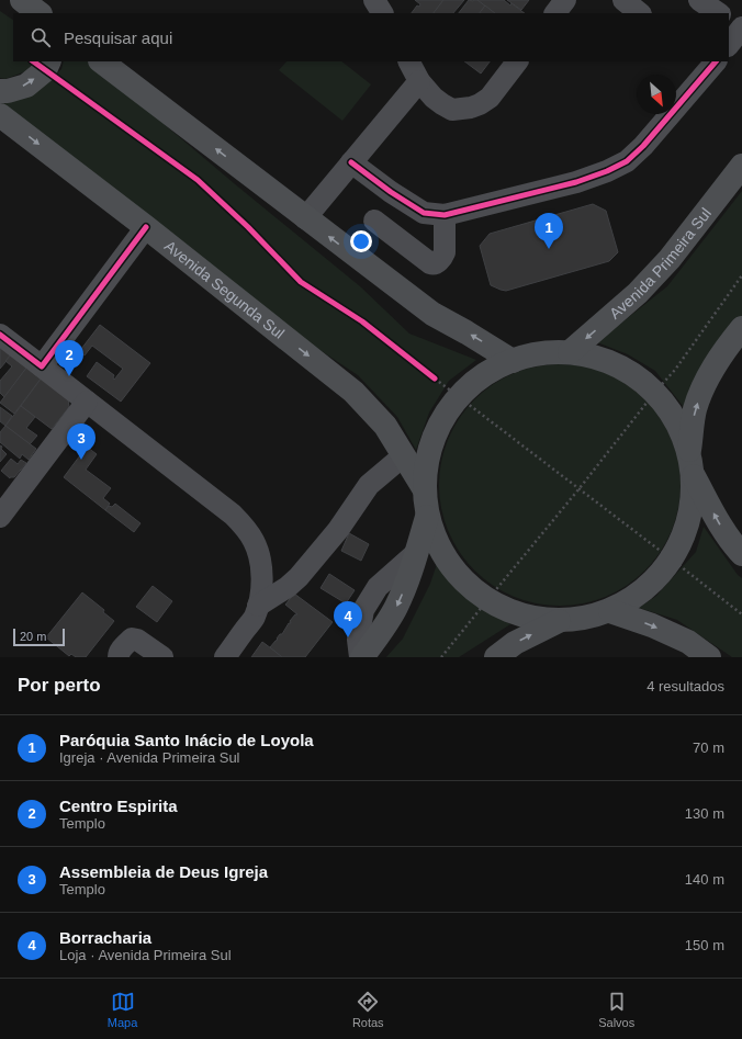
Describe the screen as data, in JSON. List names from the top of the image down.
{
  "streets": {
    "main road": ["Avenida Primeira Sul", "Avenida Segunda Sul"]
  },
  "scale_bar": "20 m",
  "north": "bottom right",
  "page": {
    "search": "Pesquisar aqui",
    "pins": [
      "1",
      "2",
      "3",
      "4"
    ],
    "scale": "20 m",
    "heading": ["Por perto", "4 resultados"],
    "list": [
      {
        "mark": "1",
        "name": "Paróquia Santo Inácio de Loyola",
        "note": "Igreja · Avenida Primeira Sul",
        "value": "70 m"
      },
      {
        "mark": "2",
        "name": "Centro Espirita",
        "note": "Templo",
        "value": "130 m"
      },
      {
        "mark": "3",
        "name": "Assembleia de Deus Igreja",
        "note": "Templo",
        "value": "140 m"
      },
      {
        "mark": "4",
        "name": "Borracharia",
        "note": "Loja · Avenida Primeira Sul",
        "value": "150 m"
      }
    ],
    "nav": ["Mapa", "Rotas", "Salvos"]
  }
}
